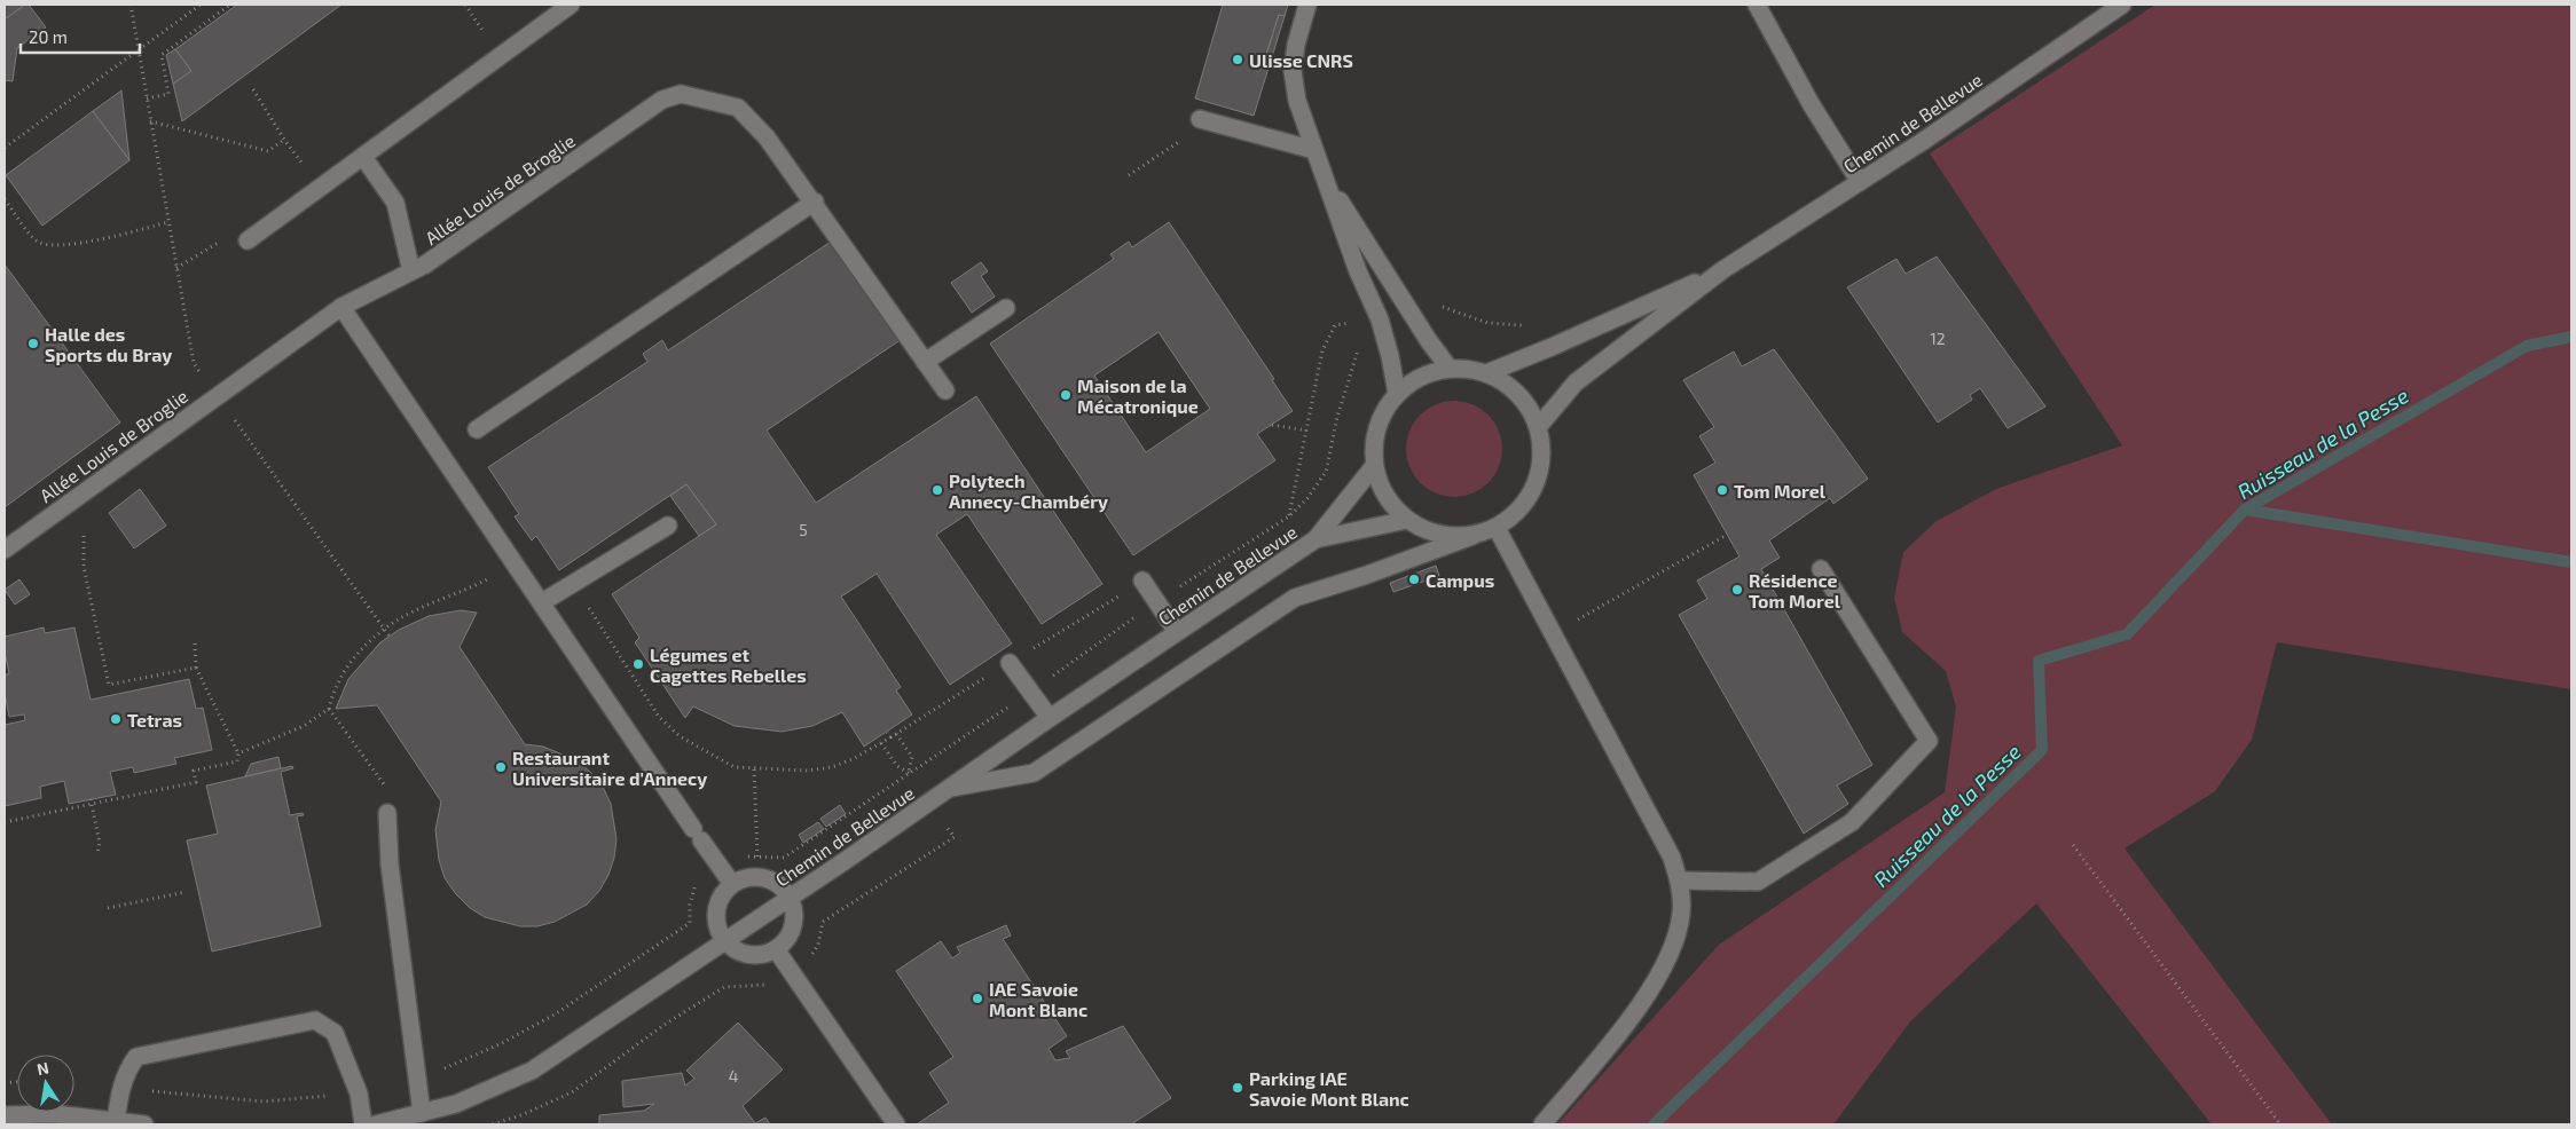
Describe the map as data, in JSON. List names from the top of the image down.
{
  "streets": {
    "street": ["Chemin de Bellevue", "Allée Louis de Broglie"]
  },
  "water": ["Ruisseau de la Pesse"],
  "places": [
    "Ulisse CNRS",
    "Halle des Sports du Bray",
    "Maison de la Mécatronique",
    "Polytech Annecy-Chambéry",
    "Tom Morel",
    "Campus",
    "Résidence Tom Morel",
    "Légumes et Cagettes Rebelles",
    "Tetras",
    "Restaurant Universitaire d'Annecy",
    "IAE Savoie Mont Blanc",
    "Parking IAE Savoie Mont Blanc"
  ],
  "house_numbers": ["12", "5", "4"],
  "scale_bar": "20 m",
  "north": "top"
}
